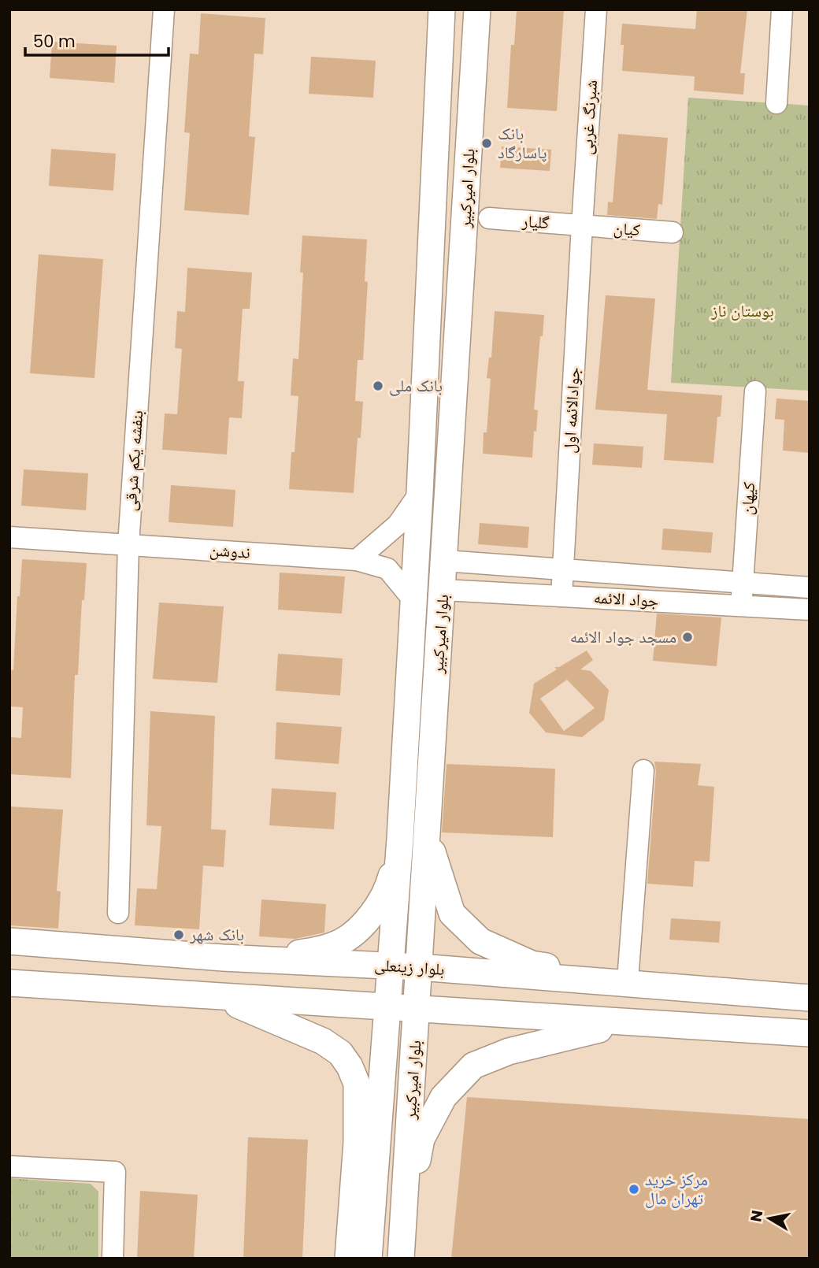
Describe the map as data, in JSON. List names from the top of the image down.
{
  "streets": {
    "main road": ["بلوار امیرکبیر", "بلوار زینعلی"],
    "street": [
      "شبرنگ غربی",
      "گلیار",
      "کیان",
      "جوادالائمه اول",
      "بنفشه یکم شرقی",
      "کیهان",
      "ندوشن",
      "جواد الائمه"
    ]
  },
  "crossings": [
    ["شبرنگ غربی", "گلیار"],
    ["شبرنگ غربی", "کیان"],
    ["شبرنگ غربی", "جوادالائمه اول"],
    ["بلوار امیرکبیر", "ندوشن"],
    ["بلوار امیرکبیر", "جواد الائمه"],
    ["بلوار امیرکبیر", "بلوار زینعلی"],
    ["گلیار", "کیان"],
    ["گلیار", "جوادالائمه اول"],
    ["کیان", "جوادالائمه اول"],
    ["جوادالائمه اول", "جواد الائمه"],
    ["بنفشه یکم شرقی", "ندوشن"],
    ["کیهان", "جواد الائمه"]
  ],
  "parks": ["بوستان ناز"],
  "places": [
    "بانک پاسارگاد",
    "بانک ملی",
    "مسجد جواد الائمه",
    "بانک شهر",
    "مرکز خرید تهران مال"
  ],
  "scale_bar": "50 m",
  "north": "left"
}
